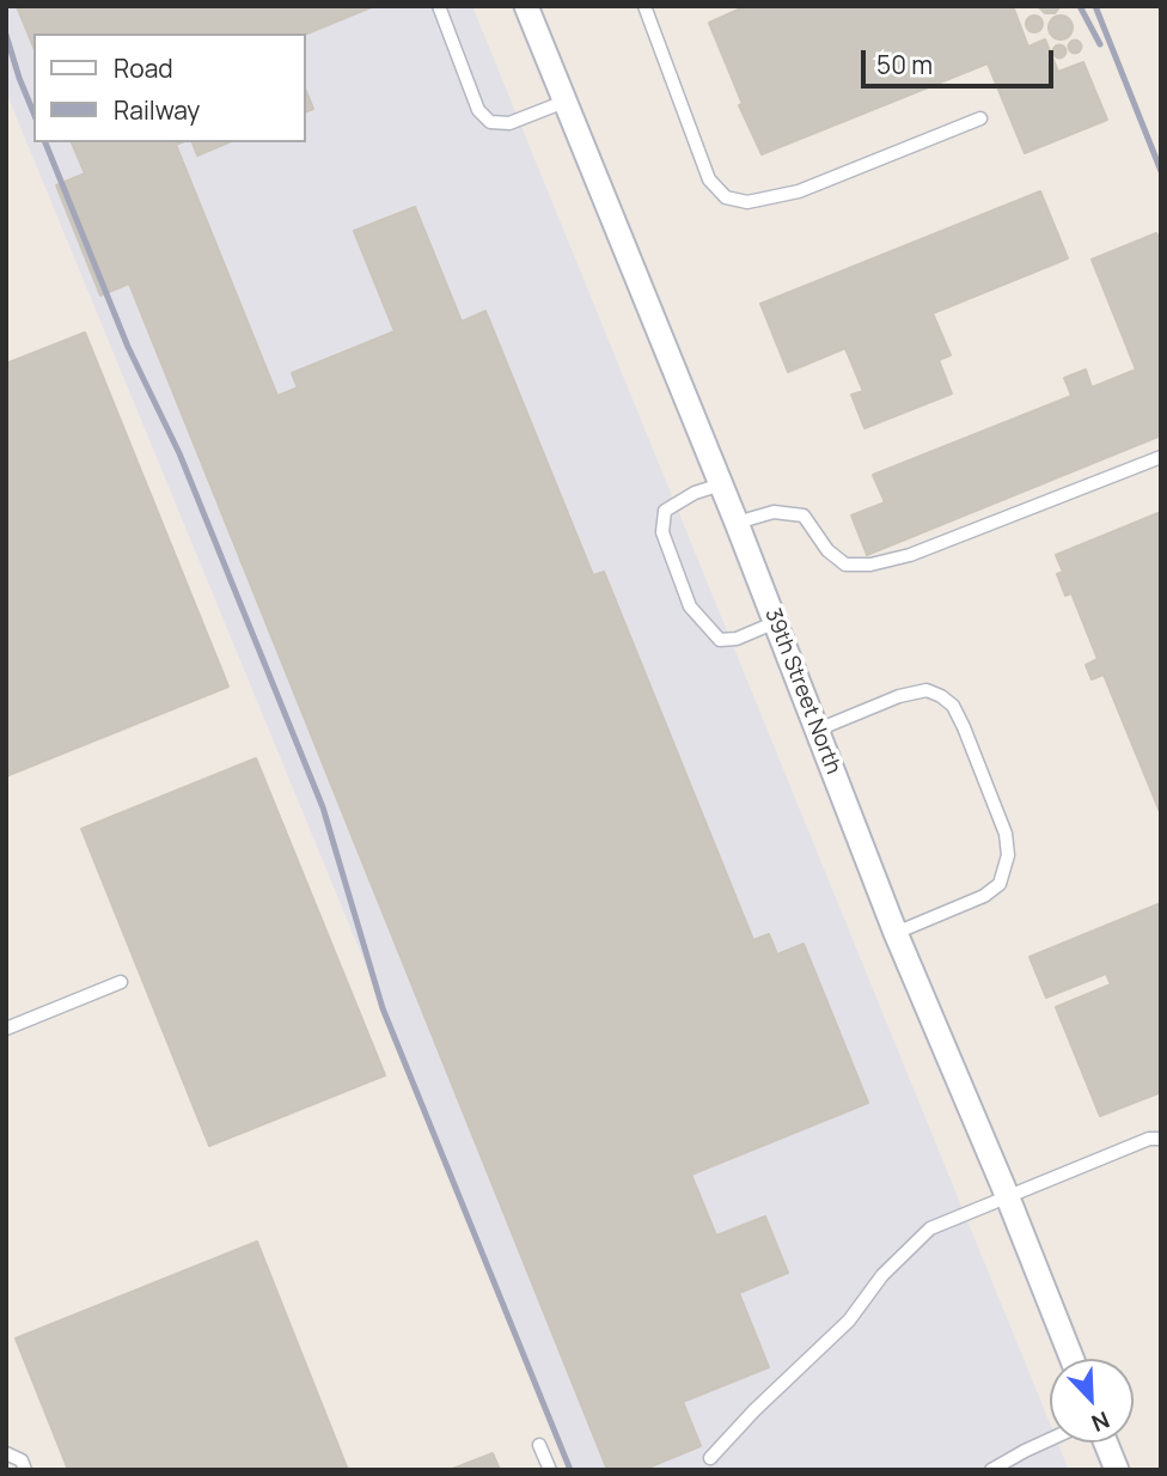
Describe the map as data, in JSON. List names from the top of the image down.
{
  "streets": {
    "street": ["39th Street North"]
  },
  "legend": ["Road", "Railway"],
  "scale_bar": "50 m",
  "north": "bottom right"
}
